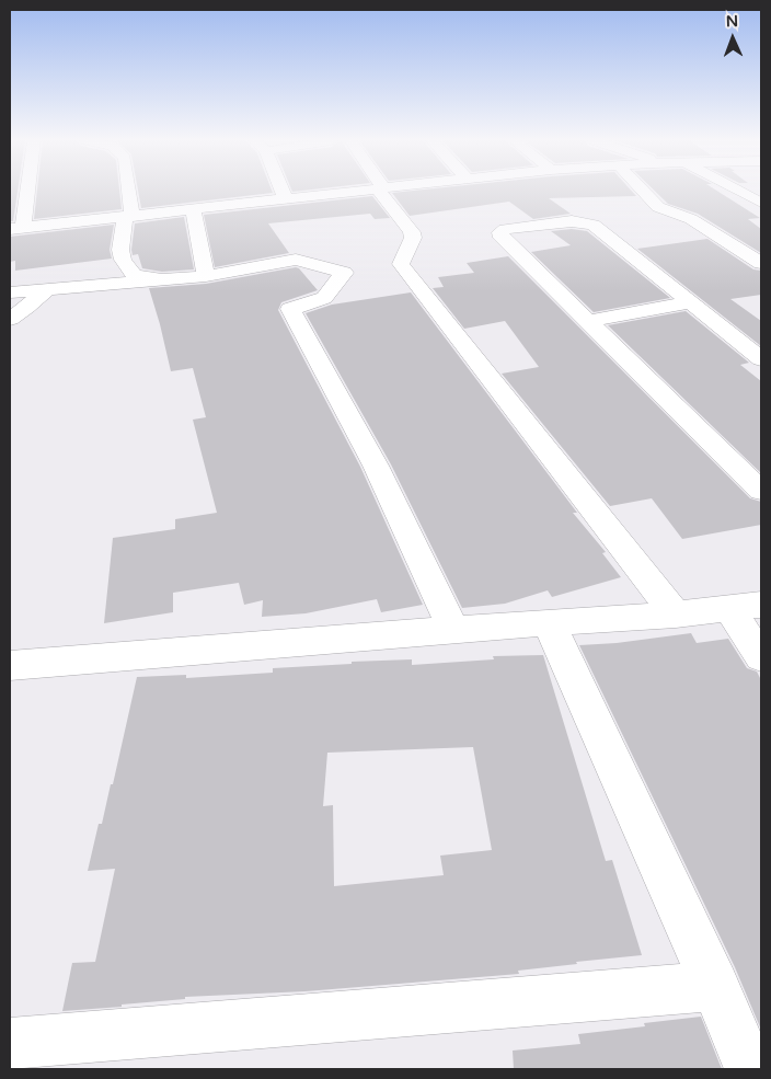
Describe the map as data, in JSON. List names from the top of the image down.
{
  "north": "top"
}
